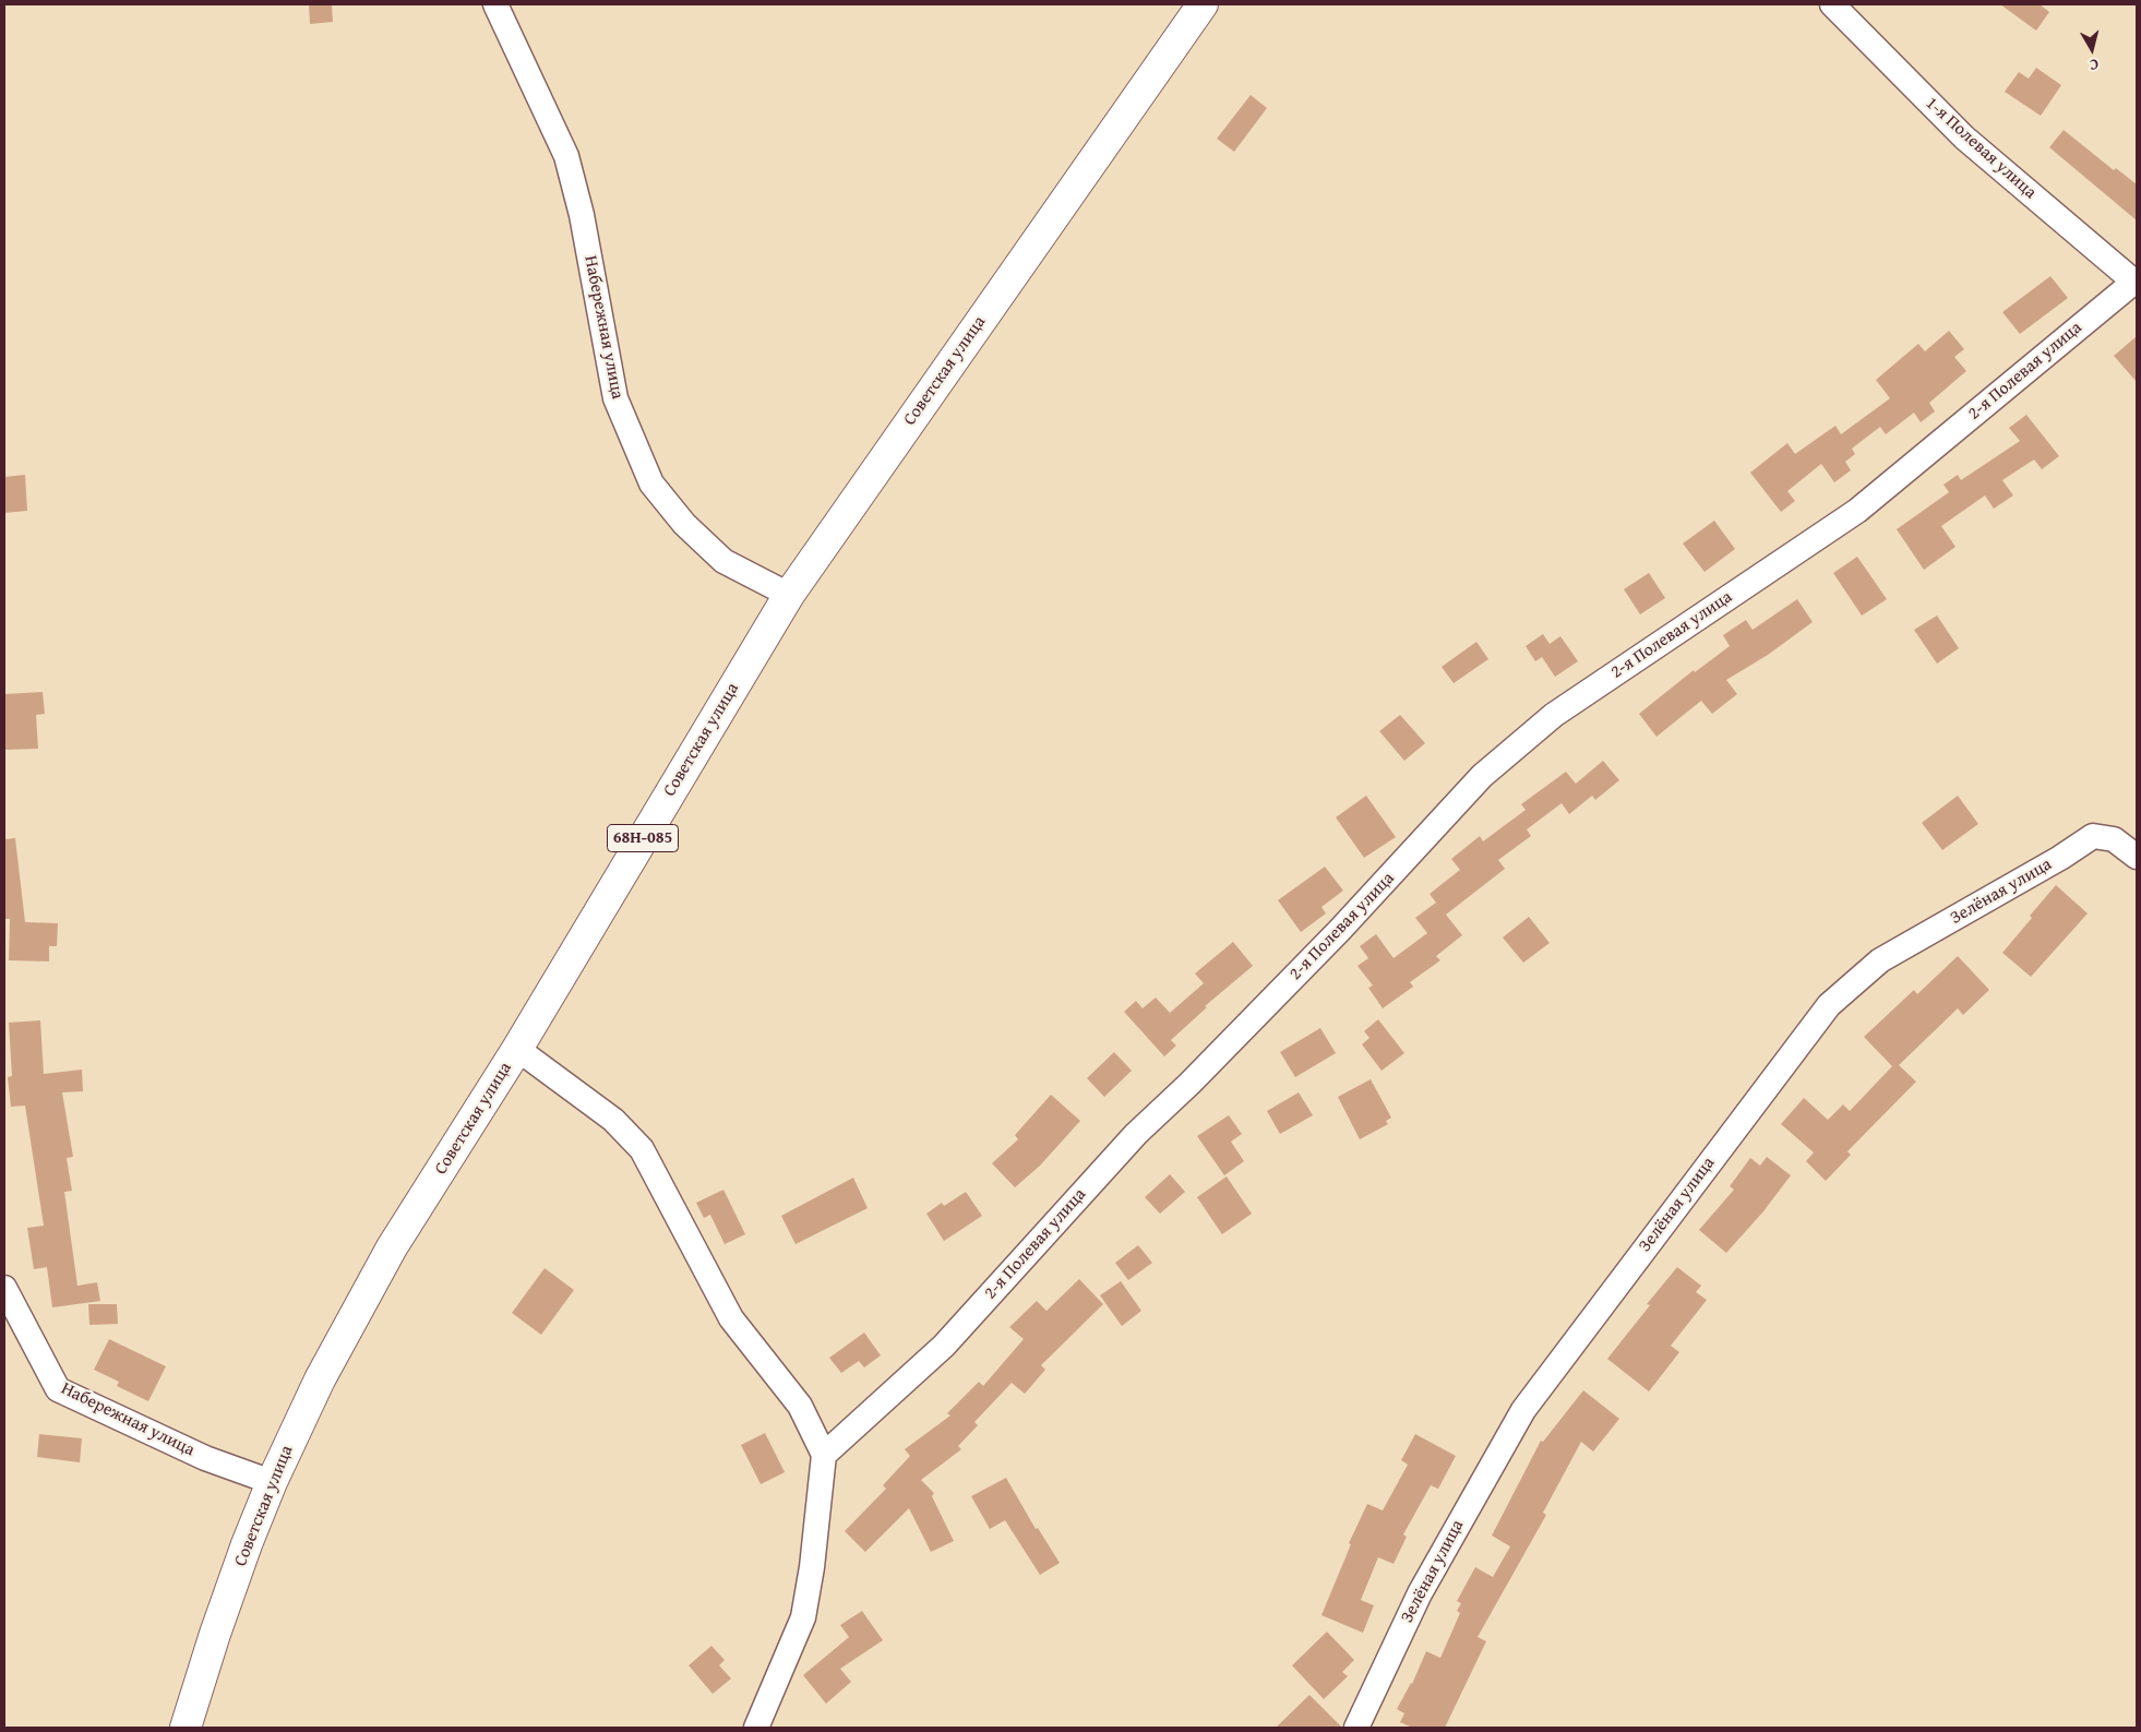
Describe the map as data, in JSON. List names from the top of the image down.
{
  "streets": {
    "main road": ["Советская улица", "68Н-085"],
    "street": [
      "1-я Полевая улица",
      "Набережная улица",
      "2-я Полевая улица",
      "Зелёная улица"
    ]
  },
  "crossings": [
    ["1-я Полевая улица", "2-я Полевая улица"],
    ["Набережная улица", "Советская улица"]
  ],
  "north": "bottom"
}
